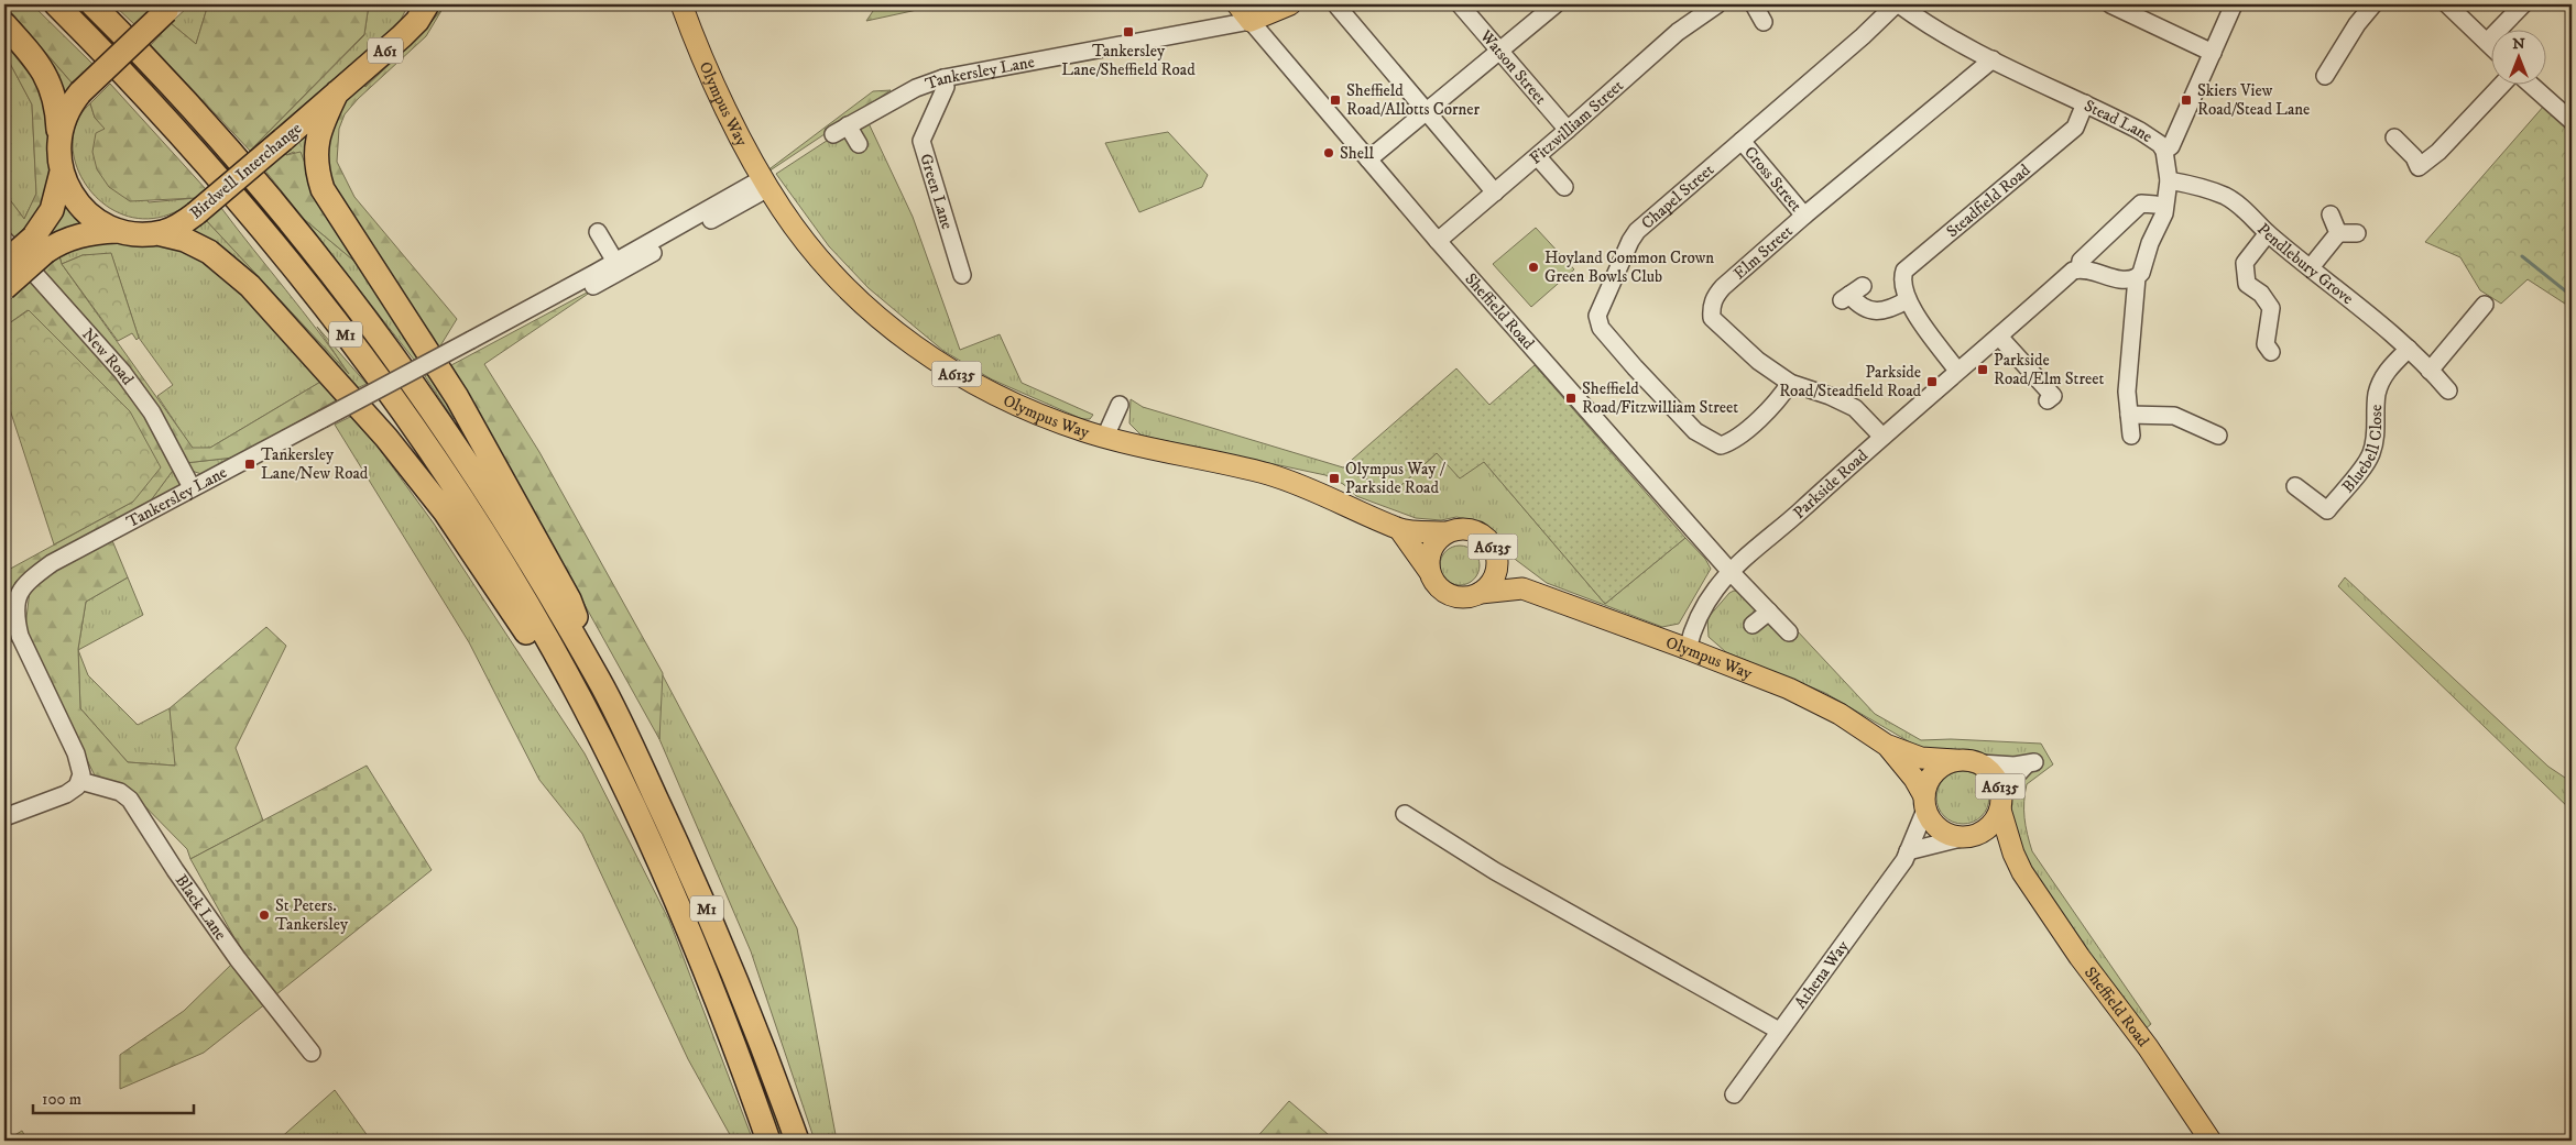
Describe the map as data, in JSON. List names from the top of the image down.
{
  "streets": {
    "highway": ["A61", "Birdwell Interchange", "M1"],
    "main road": ["Olympus Way", "Sheffield Road", "A6135"],
    "street": [
      "Watson Street",
      "Tankersley Lane",
      "Stead Lane",
      "Fitzwilliam Street",
      "Cross Street",
      "Green Lane",
      "Chapel Street",
      "Steadfield Road",
      "Elm Street",
      "Pendlebury Grove",
      "New Road",
      "Bluebell Close",
      "Parkside Road",
      "Black Lane",
      "Athena Way"
    ]
  },
  "crossings": [
    ["A61", "Birdwell Interchange"],
    ["Watson Street", "Fitzwilliam Street"],
    ["Tankersley Lane", "Olympus Way"],
    ["Tankersley Lane", "Green Lane"],
    ["Tankersley Lane", "Sheffield Road"],
    ["Tankersley Lane", "New Road"],
    ["Tankersley Lane", "Black Lane"],
    ["Olympus Way", "Sheffield Road"],
    ["Olympus Way", "A6135"],
    ["Olympus Way", "Parkside Road"],
    ["Olympus Way", "Athena Way"],
    ["Stead Lane", "Chapel Street"],
    ["Stead Lane", "Steadfield Road"],
    ["Stead Lane", "Elm Street"],
    ["Stead Lane", "Pendlebury Grove"],
    ["Fitzwilliam Street", "Sheffield Road"],
    ["Birdwell Interchange", "M1"],
    ["Cross Street", "Chapel Street"],
    ["Cross Street", "Elm Street"],
    ["Chapel Street", "Elm Street"],
    ["Elm Street", "Parkside Road"],
    ["Pendlebury Grove", "Bluebell Close"],
    ["Sheffield Road", "A6135"],
    ["Sheffield Road", "Parkside Road"],
    ["Sheffield Road", "Athena Way"],
    ["A6135", "Athena Way"]
  ],
  "places": {
    "transit": [
      "Tankersley Lane/Sheffield Road",
      "Sheffield Road/Allotts Corner",
      "Skiers View Road/Stead Lane",
      "Parkside Road/Elm Street",
      "Parkside Road/Steadfield Road",
      "Sheffield Road/Fitzwilliam Street",
      "Tankersley Lane/New Road",
      "Olympus Way / Parkside Road"
    ],
    "other": ["Shell", "Hoyland Common Crown Green Bowls Club", "St Peters. Tankersley"]
  },
  "scale_bar": "100 m",
  "north": "top"
}
